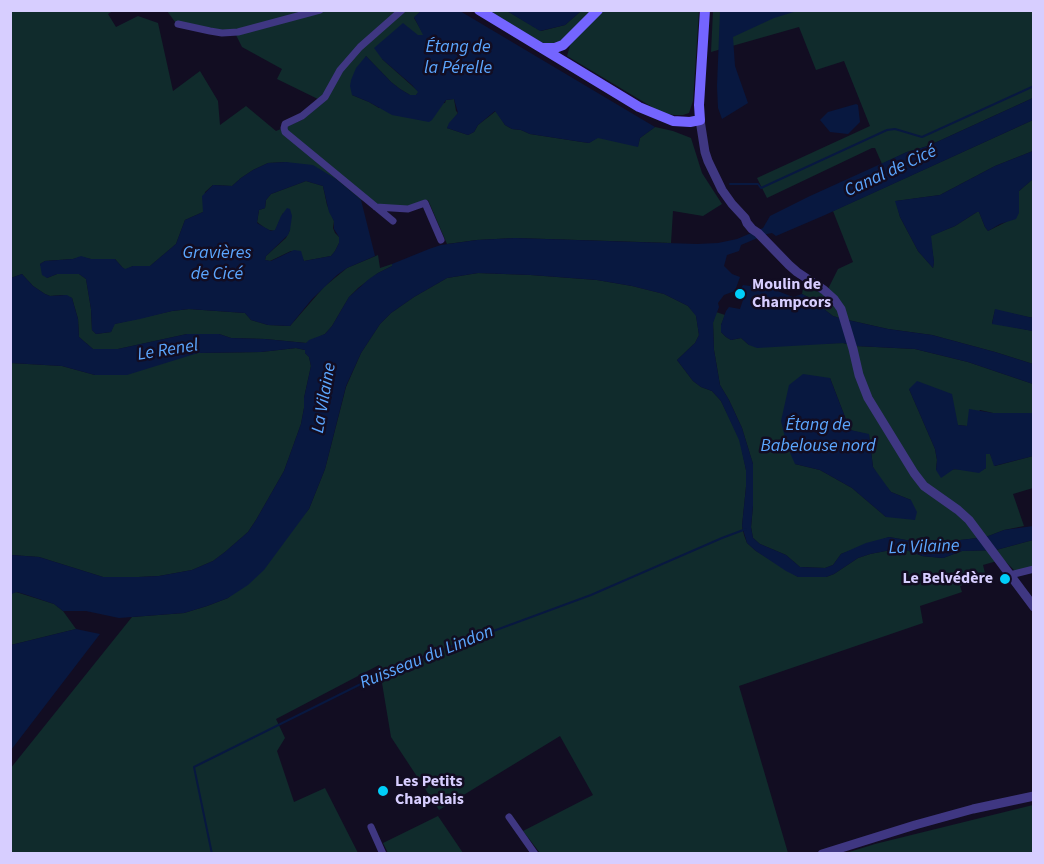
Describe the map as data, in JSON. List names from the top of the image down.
{
  "water": [
    "Étang de la Pérelle",
    "Canal de Cicé",
    "Gravières de Cicé",
    "Le Renel",
    "La Vilaine",
    "Étang de Babelouse nord",
    "Ruisseau du Lindon"
  ],
  "places": ["Moulin de Champcors", "Le Belvédère", "Les Petits Chapelais"]
}
